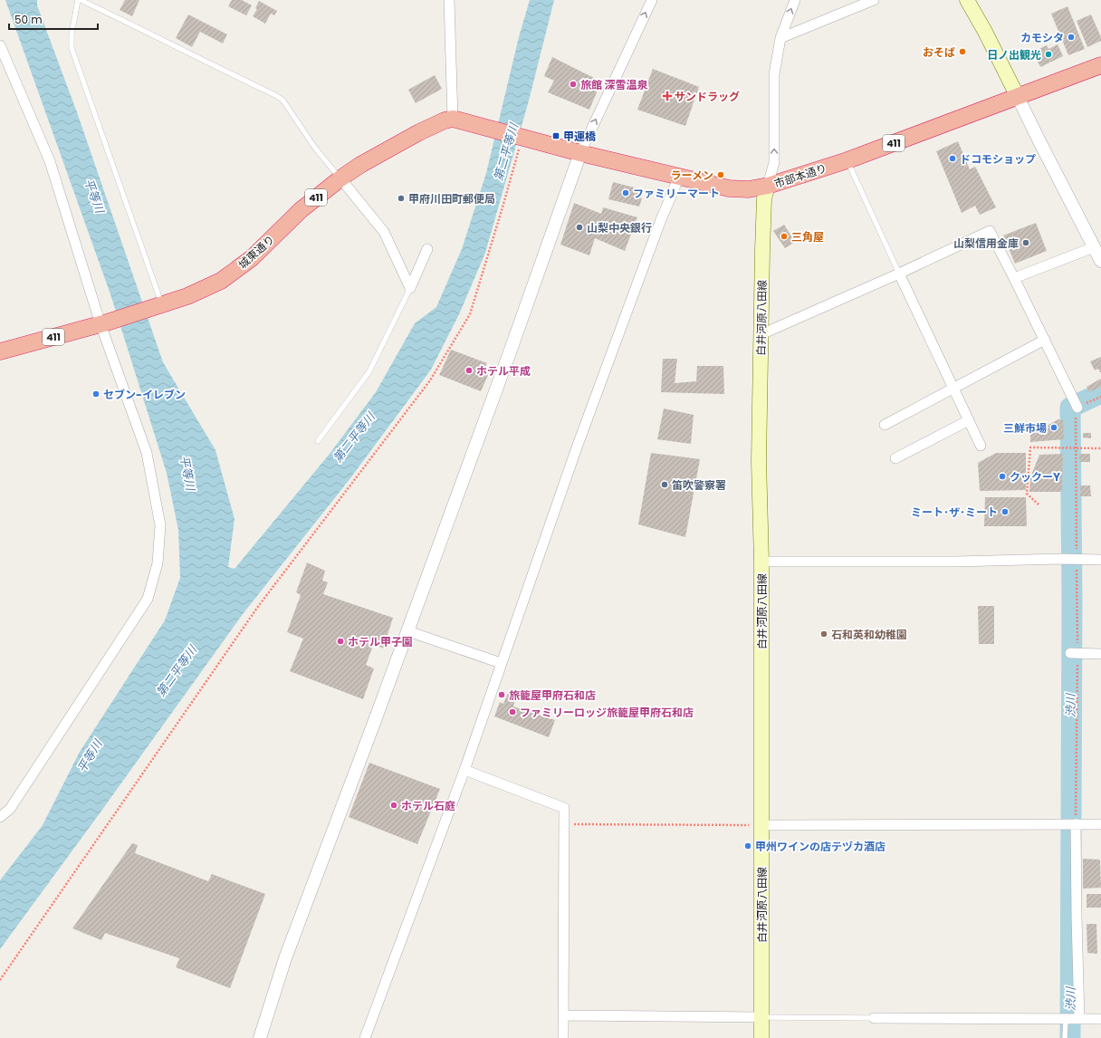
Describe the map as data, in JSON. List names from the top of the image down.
{
  "streets": {
    "highway": ["411", "市部本通り", "城東通り"],
    "main road": ["白井河原八田線"]
  },
  "crossings": [
    ["市部本通り", "城東通り"],
    ["市部本通り", "白井河原八田線"]
  ],
  "water": ["第二平等川", "平等川", "渋川"],
  "places": {
    "other": [
      "カモシタ",
      "おそば",
      "日ノ出観光",
      "旅館 深雪温泉",
      "ドコモショップ",
      "ラーメン",
      "ファミリーマート",
      "甲府川田町郵便局",
      "山梨中央銀行",
      "三角屋",
      "山梨信用金庫",
      "ホテル平成",
      "セブン-イレブン",
      "三鮮市場",
      "クックーY",
      "笛吹警察署",
      "ミート･ザ･ミート",
      "石和英和幼稚園",
      "ホテル甲子園",
      "旅籠屋甲府石和店",
      "ファミリーロッジ旅籠屋甲府石和店",
      "ホテル石庭",
      "甲州ワインの店テヅカ酒店"
    ],
    "health": ["サンドラッグ"],
    "transit": ["甲運橋"]
  },
  "scale_bar": "50 m"
}
